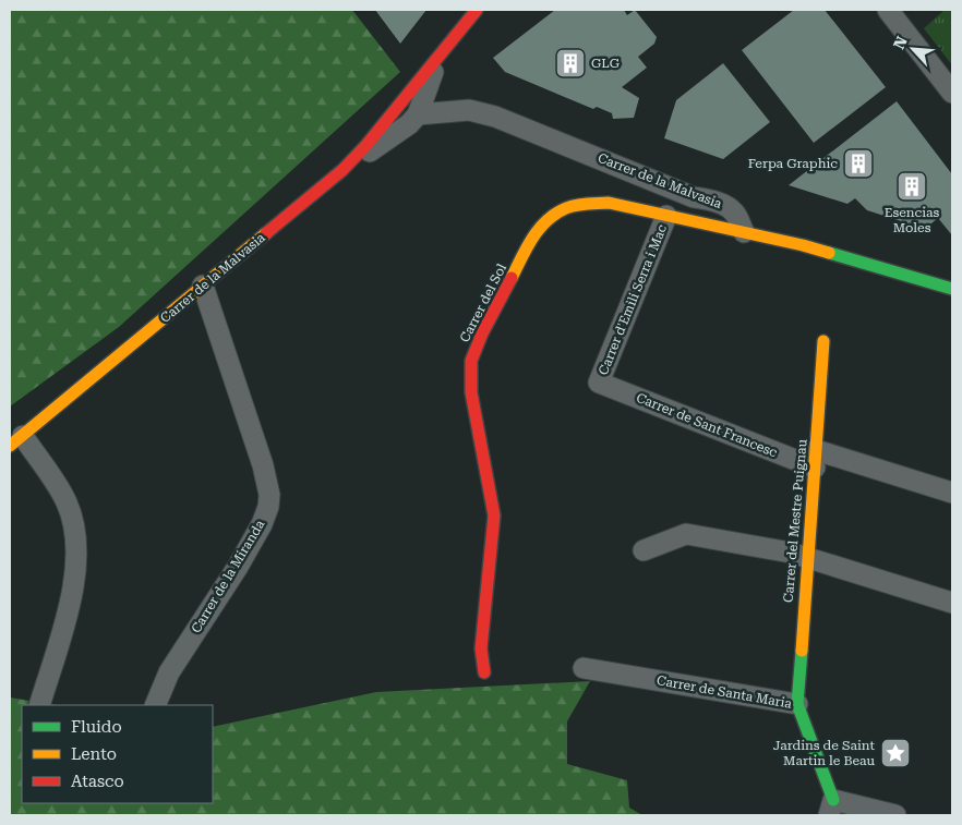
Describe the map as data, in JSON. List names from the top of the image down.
{
  "streets": {
    "street": [
      "Carrer de la Malvasia",
      "Carrer d'Emili Serra i Mac",
      "Carrer del Sol",
      "Carrer de Sant Francesc",
      "Carrer del Mestre Puignau",
      "Carrer de la Miranda",
      "Carrer de Santa Maria"
    ]
  },
  "crossings": [
    ["Carrer de la Malvasia", "Carrer del Sol"],
    ["Carrer de la Malvasia", "Carrer de la Miranda"],
    ["Carrer d'Emili Serra i Mac", "Carrer del Sol"],
    ["Carrer d'Emili Serra i Mac", "Carrer de Sant Francesc"],
    ["Carrer de Sant Francesc", "Carrer del Mestre Puignau"],
    ["Carrer del Mestre Puignau", "Carrer de Santa Maria"]
  ],
  "places": {
    "building": ["GLG", "Ferpa Graphic", "Esencias Moles"],
    "place": ["Jardins de Saint Martin le Beau"]
  },
  "legend": ["Fluido", "Lento", "Atasco"],
  "north": "top left"
}
